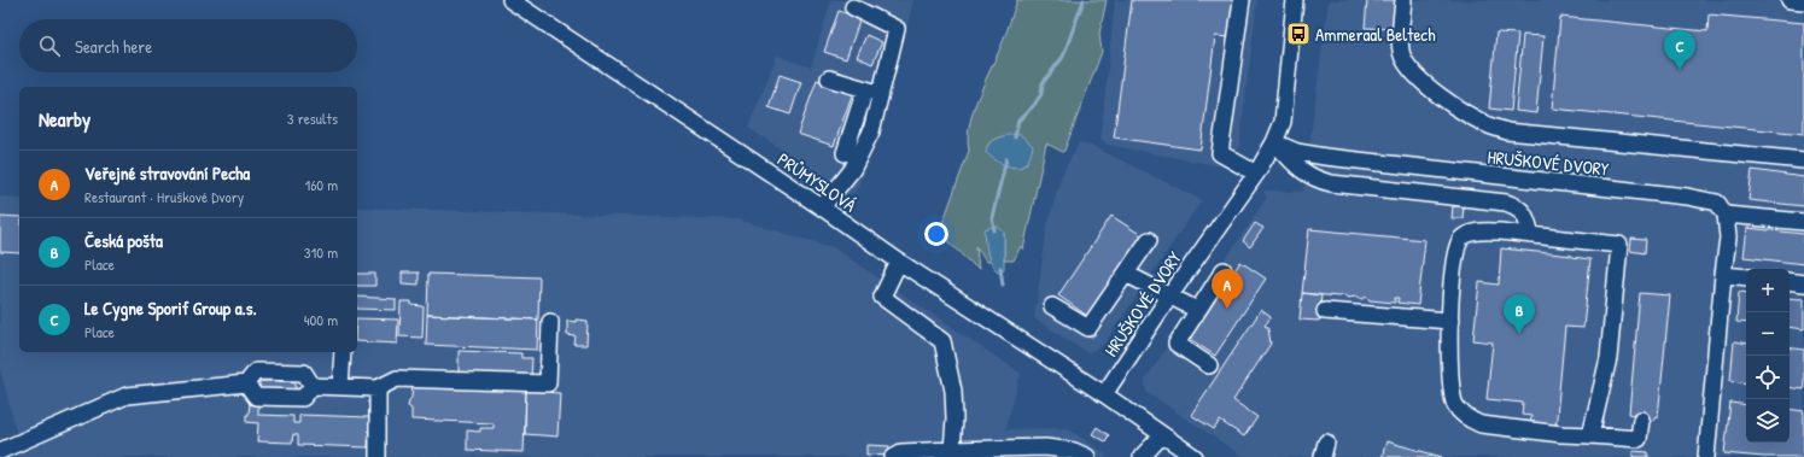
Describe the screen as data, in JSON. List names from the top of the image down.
{
  "streets": {
    "street": ["HRUŠKOVÉ DVORY", "PRŮMYSLOVÁ"]
  },
  "crossings": [
    ["HRUŠKOVÉ DVORY", "PRŮMYSLOVÁ"]
  ],
  "places": {
    "bus stop": ["Ammeraal Beltech"]
  },
  "page": {
    "search": "Search here",
    "pins": ["C", "A", "B"],
    "heading": ["Nearby", "3 results"],
    "list": [
      {
        "mark": "A",
        "name": "Veřejné stravování Pecha",
        "note": "Restaurant · Hruškové Dvory",
        "value": "160 m"
      },
      {
        "mark": "B",
        "name": "Česká pošta",
        "note": "Place",
        "value": "310 m"
      },
      {
        "mark": "C",
        "name": "Le Cygne Sporif Group a.s.",
        "note": "Place",
        "value": "400 m"
      }
    ],
    "map_buttons": ["+", "−"]
  }
}
